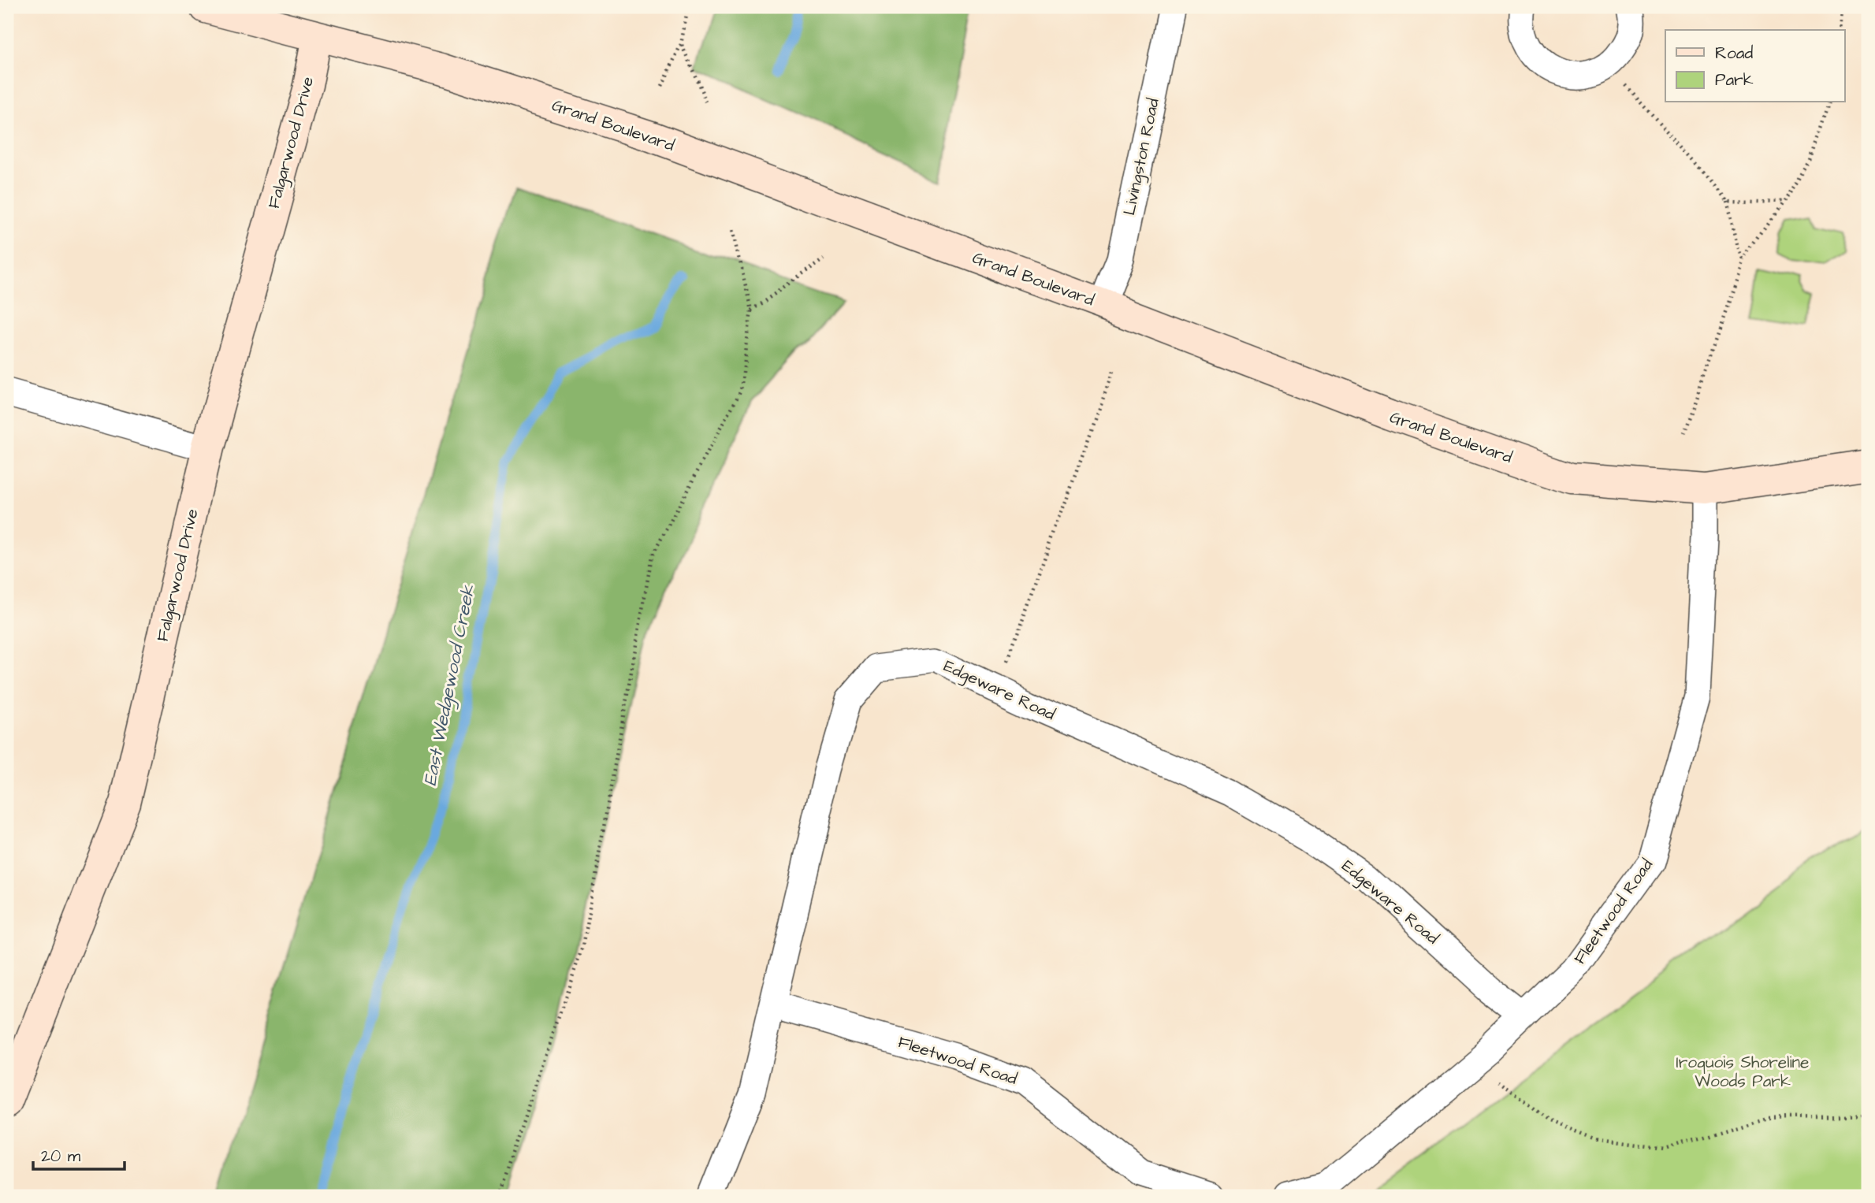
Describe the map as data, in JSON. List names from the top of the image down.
{
  "streets": {
    "street": [
      "Grand Boulevard",
      "Falgarwood Drive",
      "Livingston Road",
      "Edgeware Road",
      "Fleetwood Road"
    ]
  },
  "crossings": [
    ["Grand Boulevard", "Falgarwood Drive"],
    ["Grand Boulevard", "Livingston Road"],
    ["Grand Boulevard", "Fleetwood Road"],
    ["Edgeware Road", "Fleetwood Road"]
  ],
  "water": ["East Wedgewood Creek"],
  "parks": ["Iroquois Shoreline Woods Park"],
  "legend": ["Road", "Park"],
  "scale_bar": "20 m"
}
